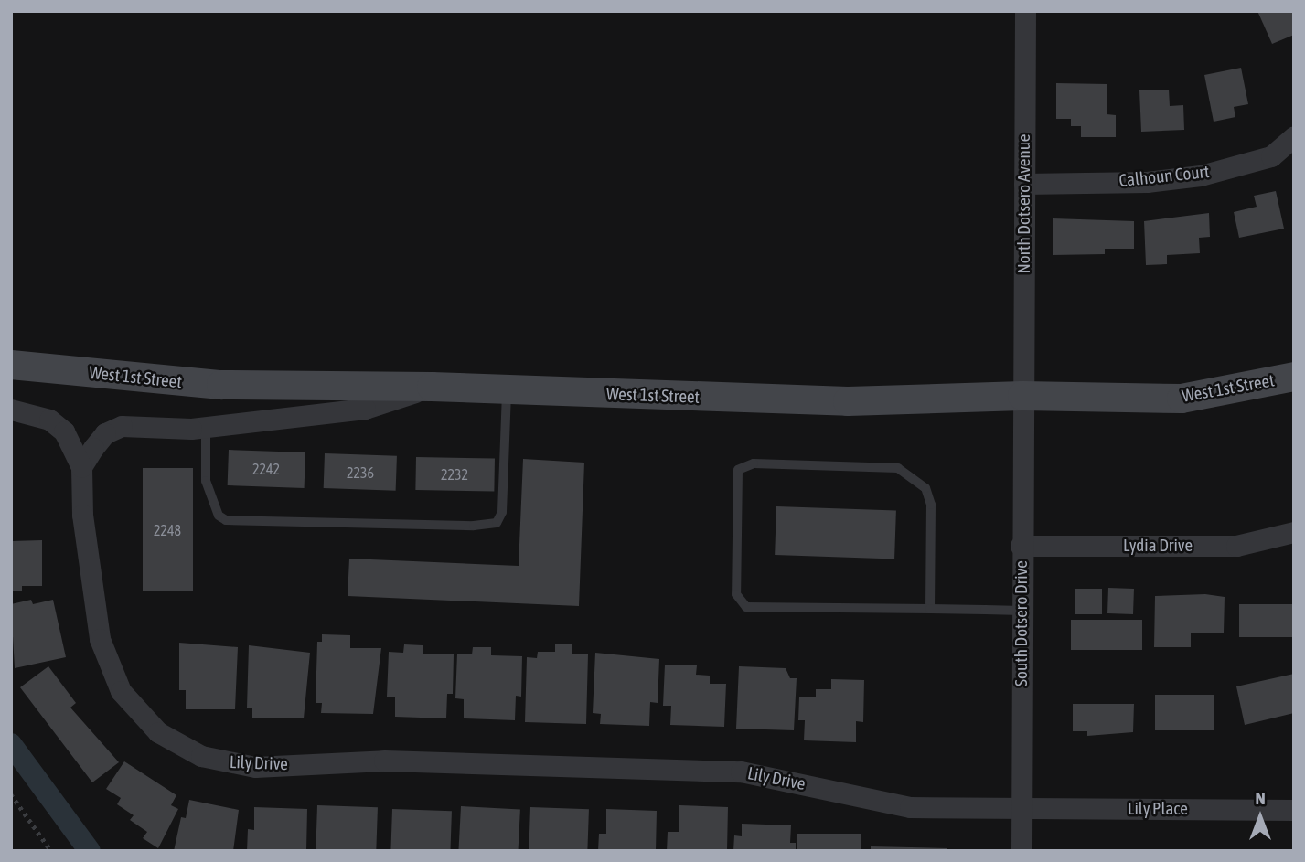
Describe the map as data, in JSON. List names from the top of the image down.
{
  "streets": {
    "main road": ["West 1st Street"],
    "street": [
      "Calhoun Court",
      "North Dotsero Avenue",
      "Lydia Drive",
      "South Dotsero Drive",
      "Lily Drive",
      "Lily Place"
    ]
  },
  "crossings": [
    ["Calhoun Court", "North Dotsero Avenue"],
    ["North Dotsero Avenue", "West 1st Street"],
    ["North Dotsero Avenue", "South Dotsero Drive"],
    ["West 1st Street", "South Dotsero Drive"],
    ["Lydia Drive", "South Dotsero Drive"],
    ["South Dotsero Drive", "Lily Drive"],
    ["South Dotsero Drive", "Lily Place"],
    ["Lily Drive", "Lily Place"]
  ],
  "house_numbers": [
    "2242",
    "2236",
    "2232",
    "2248"
  ],
  "north": "top"
}
